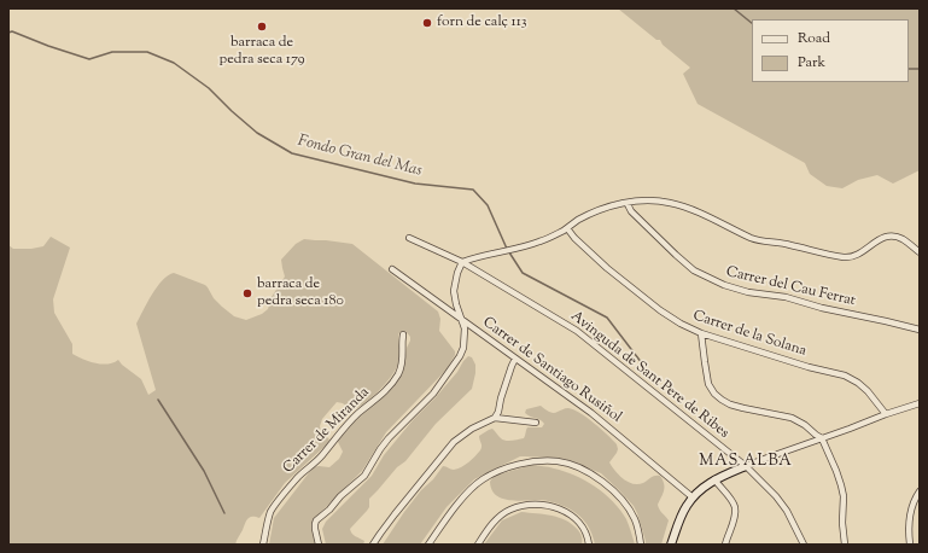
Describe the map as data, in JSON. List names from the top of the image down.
{
  "streets": {
    "street": [
      "Carrer del Cau Ferrat",
      "Carrer de la Solana",
      "Carrer de Santiago Rusiñol",
      "Avinguda de Sant Pere de Ribes",
      "Carrer de Miranda"
    ]
  },
  "districts": ["MAS ALBA"],
  "water": ["Fondo Gran del Mas"],
  "places": ["forn de calç 113", "barraca de pedra seca 179", "barraca de pedra seca 180"],
  "legend": ["Road", "Park"]
}
